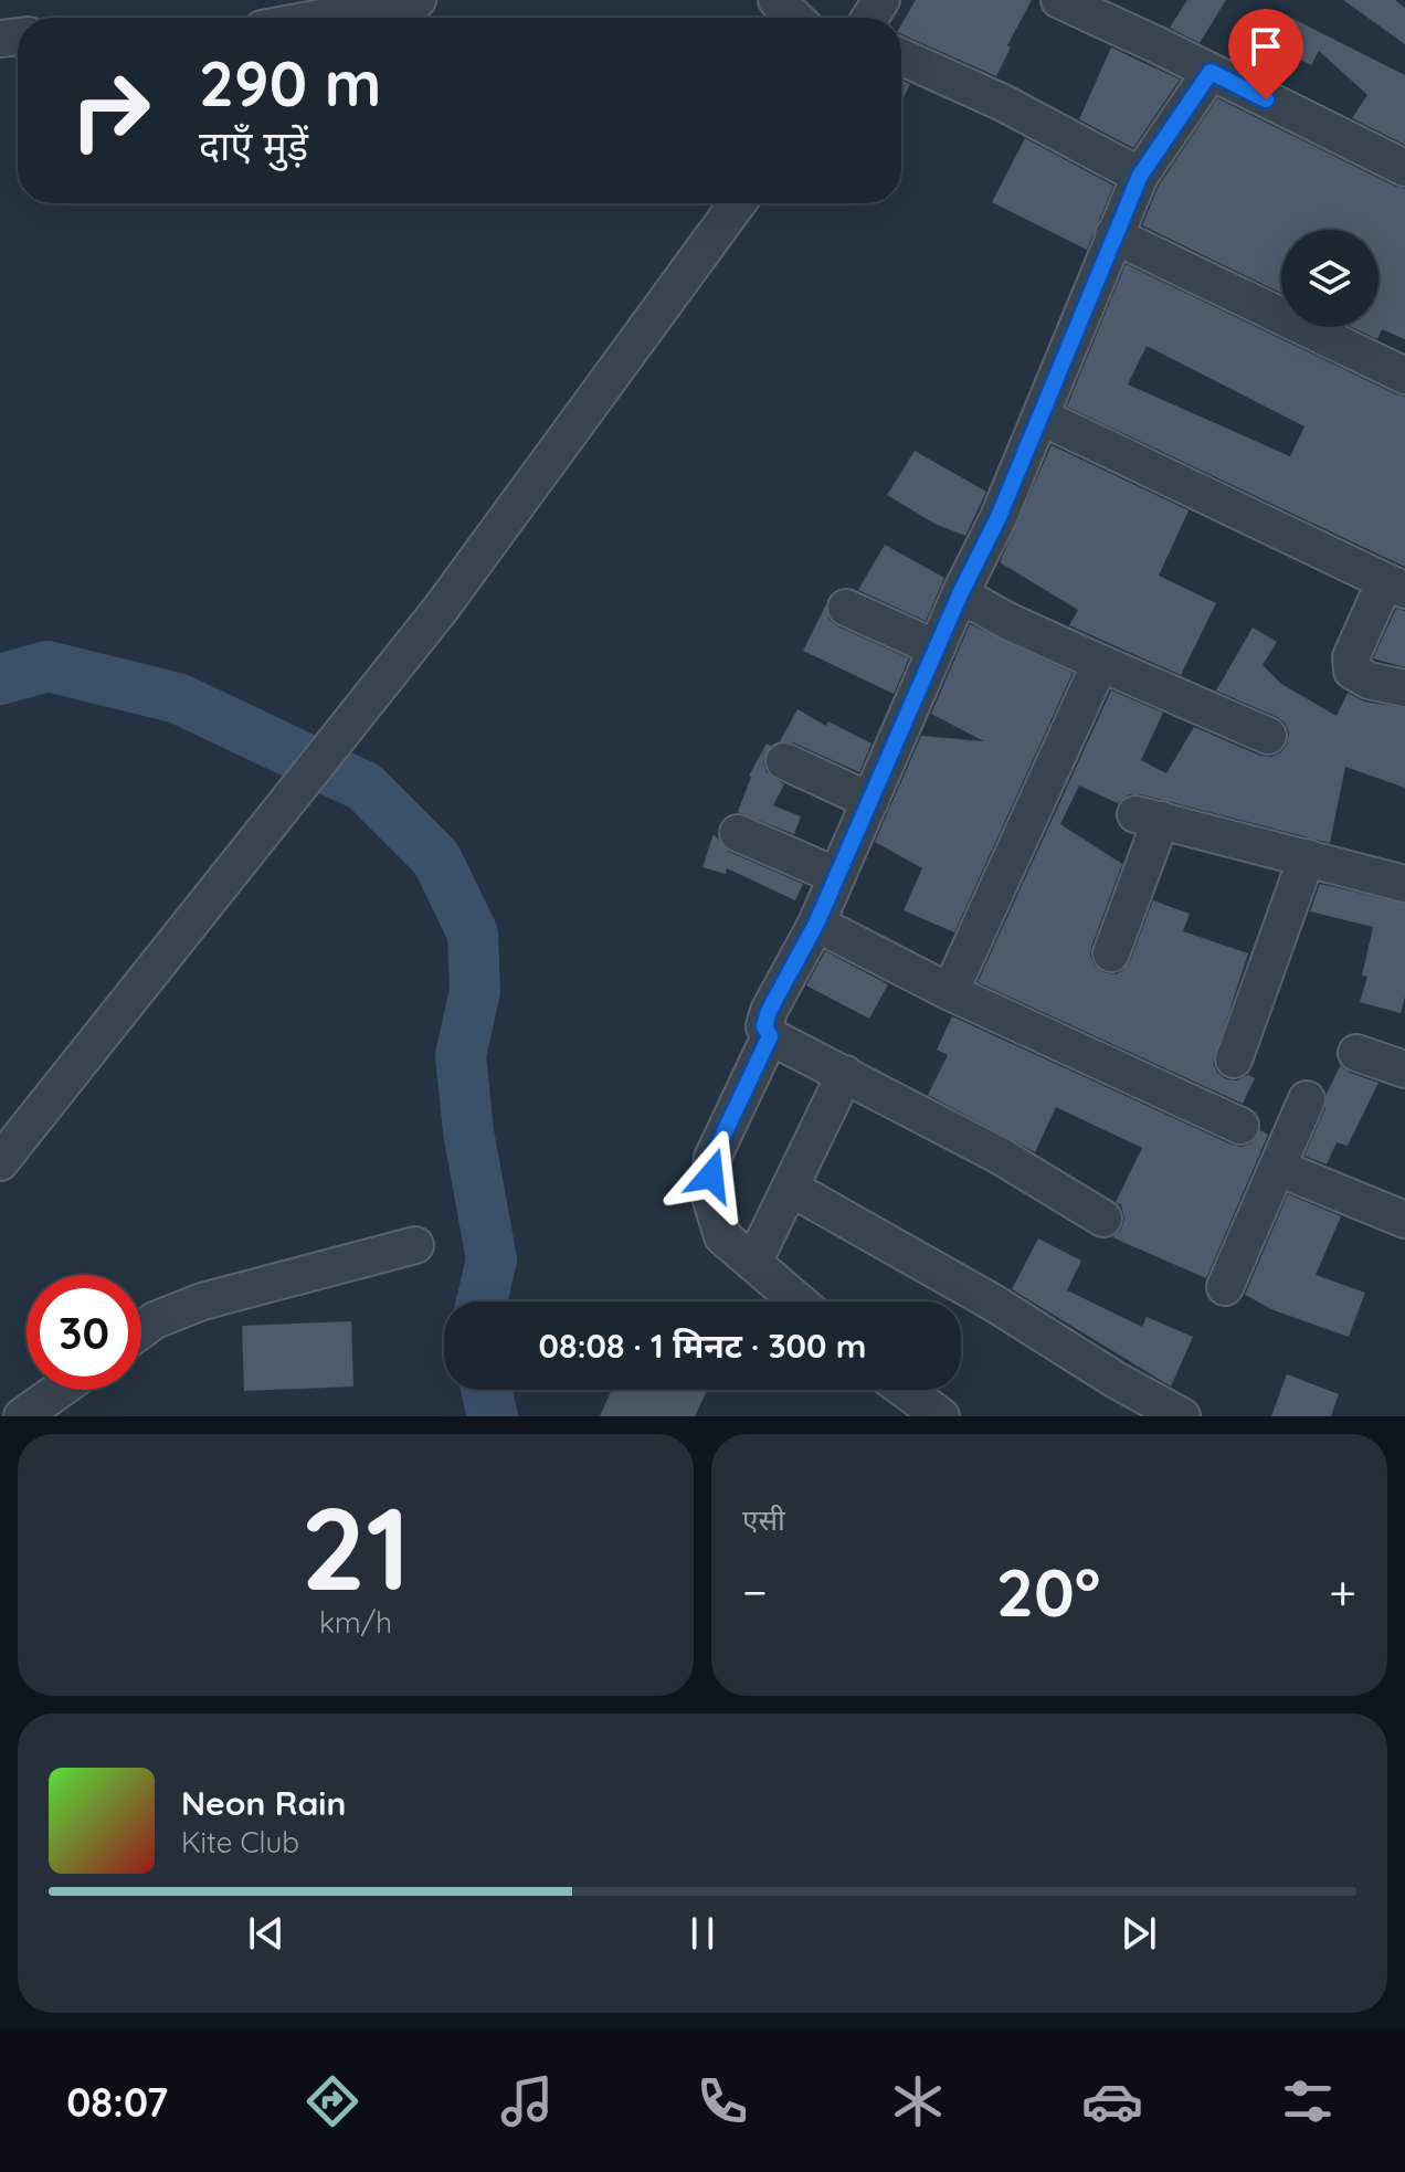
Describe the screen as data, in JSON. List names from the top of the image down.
{
  "page": {
    "turn": ["290 m", "दाएँ मुड़ें"],
    "limit": "30",
    "trip": "08:08 · 1 मिनट · 300 m",
    "tile": [
      ["21", "km/h"],
      "एसी"
    ],
    "heat": ["−", "20°", "+"],
    "song": ["Neon Rain", "Kite Club"],
    "tabs": "08:07"
  }
}
